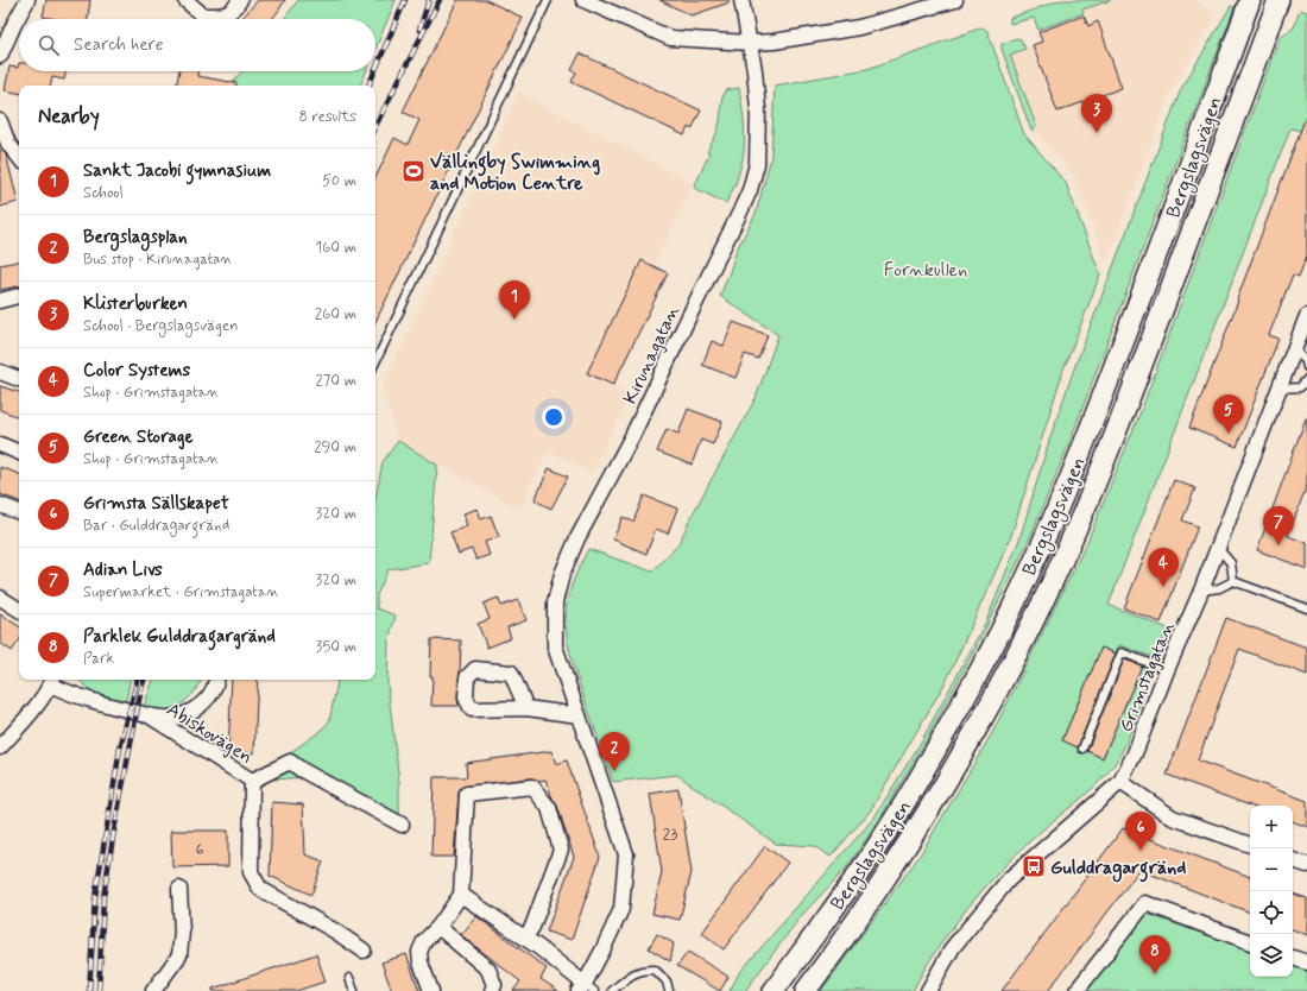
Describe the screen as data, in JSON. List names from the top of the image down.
{
  "streets": {
    "main road": ["Bergslagsvägen"],
    "street": ["Kirunagatan", "Grimstagatan", "Abiskovägen"]
  },
  "parks": ["Fornkullen"],
  "places": {
    "sports": ["Vällingby Swimming and Motion Centre"],
    "bus stop": ["Gulddragargränd"]
  },
  "house_numbers": ["23", "6"],
  "page": {
    "search": "Search here",
    "heading": ["Nearby", "8 results"],
    "pins": [
      "3",
      "1",
      "5",
      "7",
      "4",
      "2",
      "6",
      "8"
    ],
    "list": [
      {
        "mark": "1",
        "name": "Sankt Jacobi gymnasium",
        "note": "School",
        "value": "50 m"
      },
      {
        "mark": "2",
        "name": "Bergslagsplan",
        "note": "Bus stop · Kirunagatan",
        "value": "160 m"
      },
      {
        "mark": "3",
        "name": "Klisterburken",
        "note": "School · Bergslagsvägen",
        "value": "260 m"
      },
      {
        "mark": "4",
        "name": "Color Systems",
        "note": "Shop · Grimstagatan",
        "value": "270 m"
      },
      {
        "mark": "5",
        "name": "Green Storage",
        "note": "Shop · Grimstagatan",
        "value": "290 m"
      },
      {
        "mark": "6",
        "name": "Grimsta Sällskapet",
        "note": "Bar · Gulddragargränd",
        "value": "320 m"
      },
      {
        "mark": "7",
        "name": "Adian Livs",
        "note": "Supermarket · Grimstagatan",
        "value": "320 m"
      },
      {
        "mark": "8",
        "name": "Parklek Gulddragargränd",
        "note": "Park",
        "value": "350 m"
      }
    ],
    "map_buttons": ["+", "−"]
  }
}
